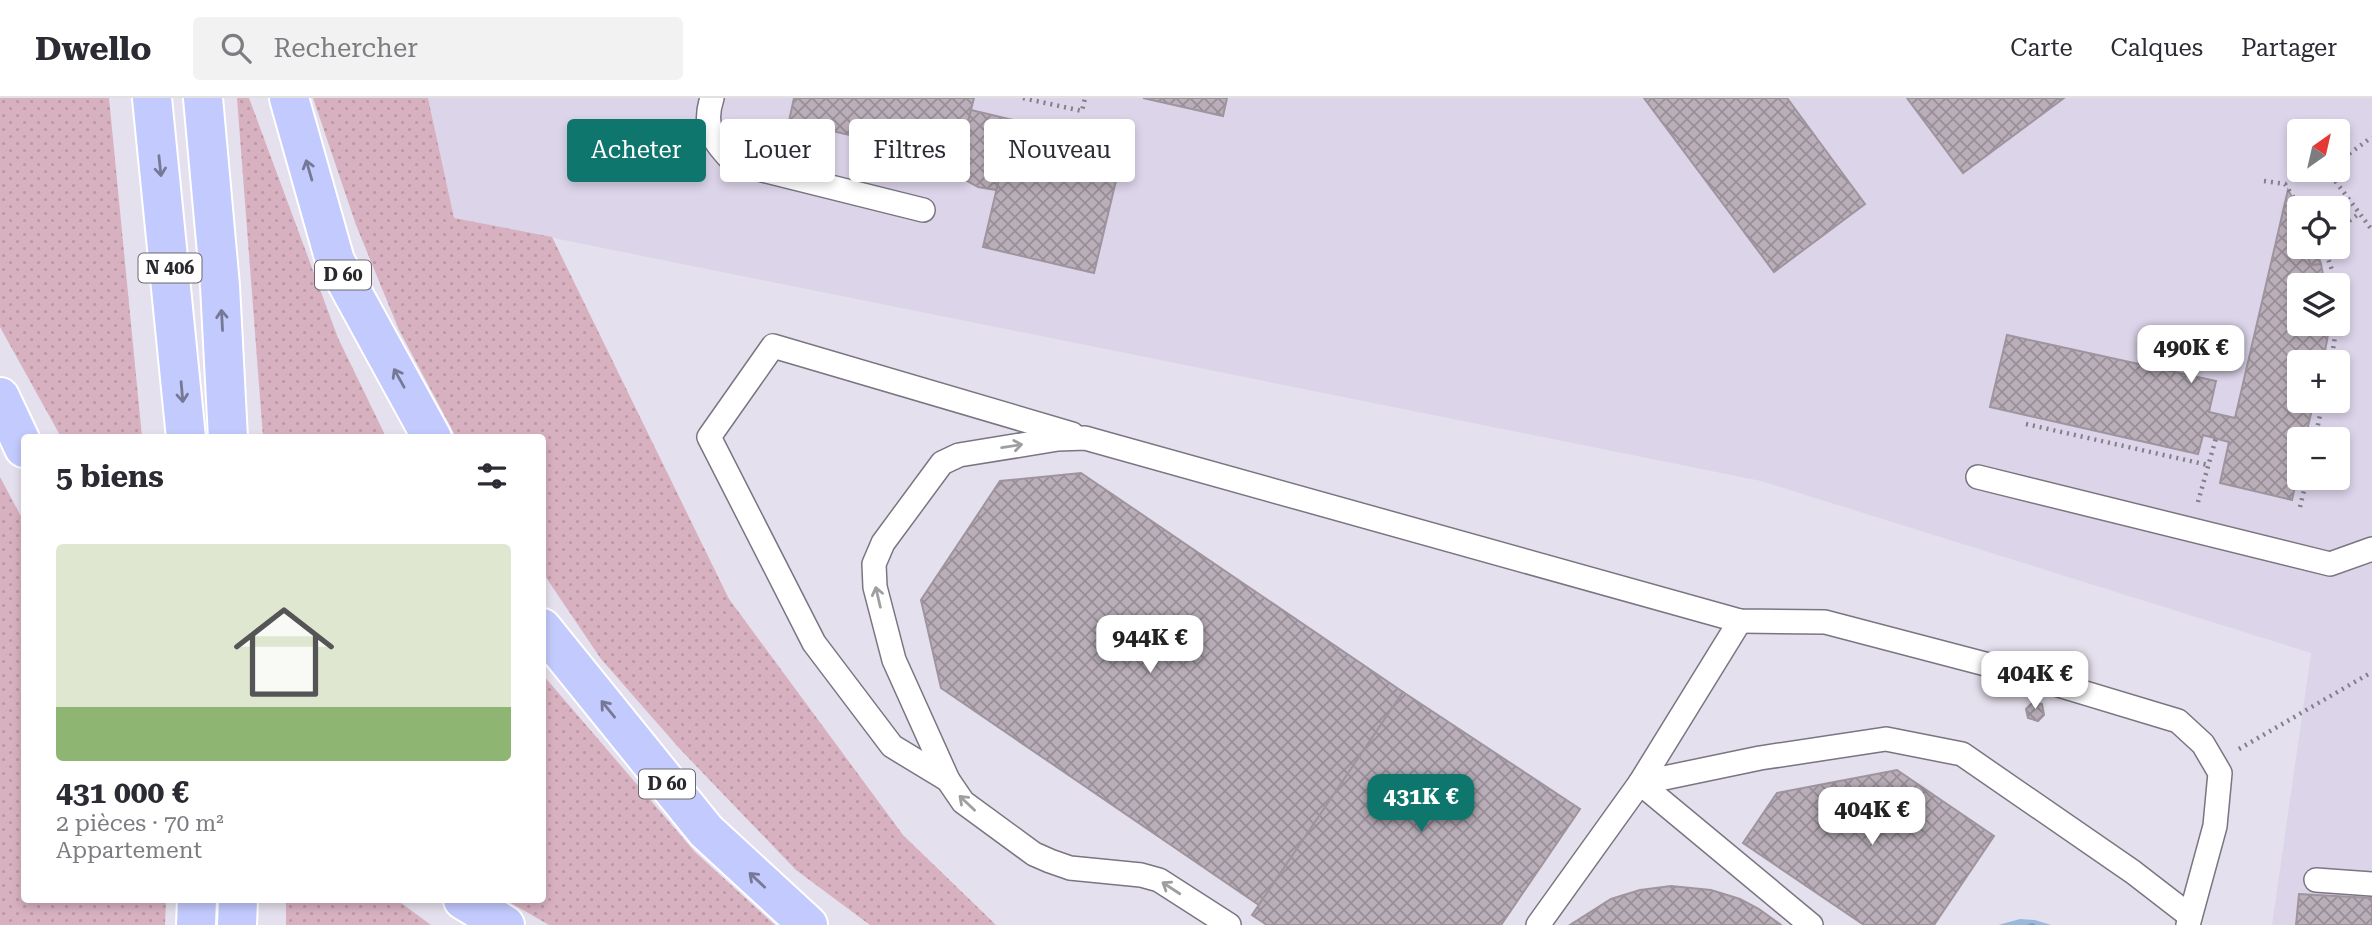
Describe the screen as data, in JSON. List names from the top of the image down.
{
  "streets": {
    "highway": ["N 406", "D 60"]
  },
  "north": "top right",
  "page": {
    "header": "Dwello",
    "search": "Rechercher",
    "nav": ["Carte", "Calques", "Partager"],
    "map_buttons": ["+", "−"],
    "chip": [
      "Acheter",
      "Louer",
      "Filtres",
      "Nouveau"
    ],
    "price": [
      "490K €",
      "944K €",
      "404K €",
      "431K €",
      "404K €"
    ],
    "heading": "5 biens",
    "list": [
      {
        "name": "431 000 €",
        "note": "2 pièces · 70 m² · Appartement"
      }
    ]
  }
}
